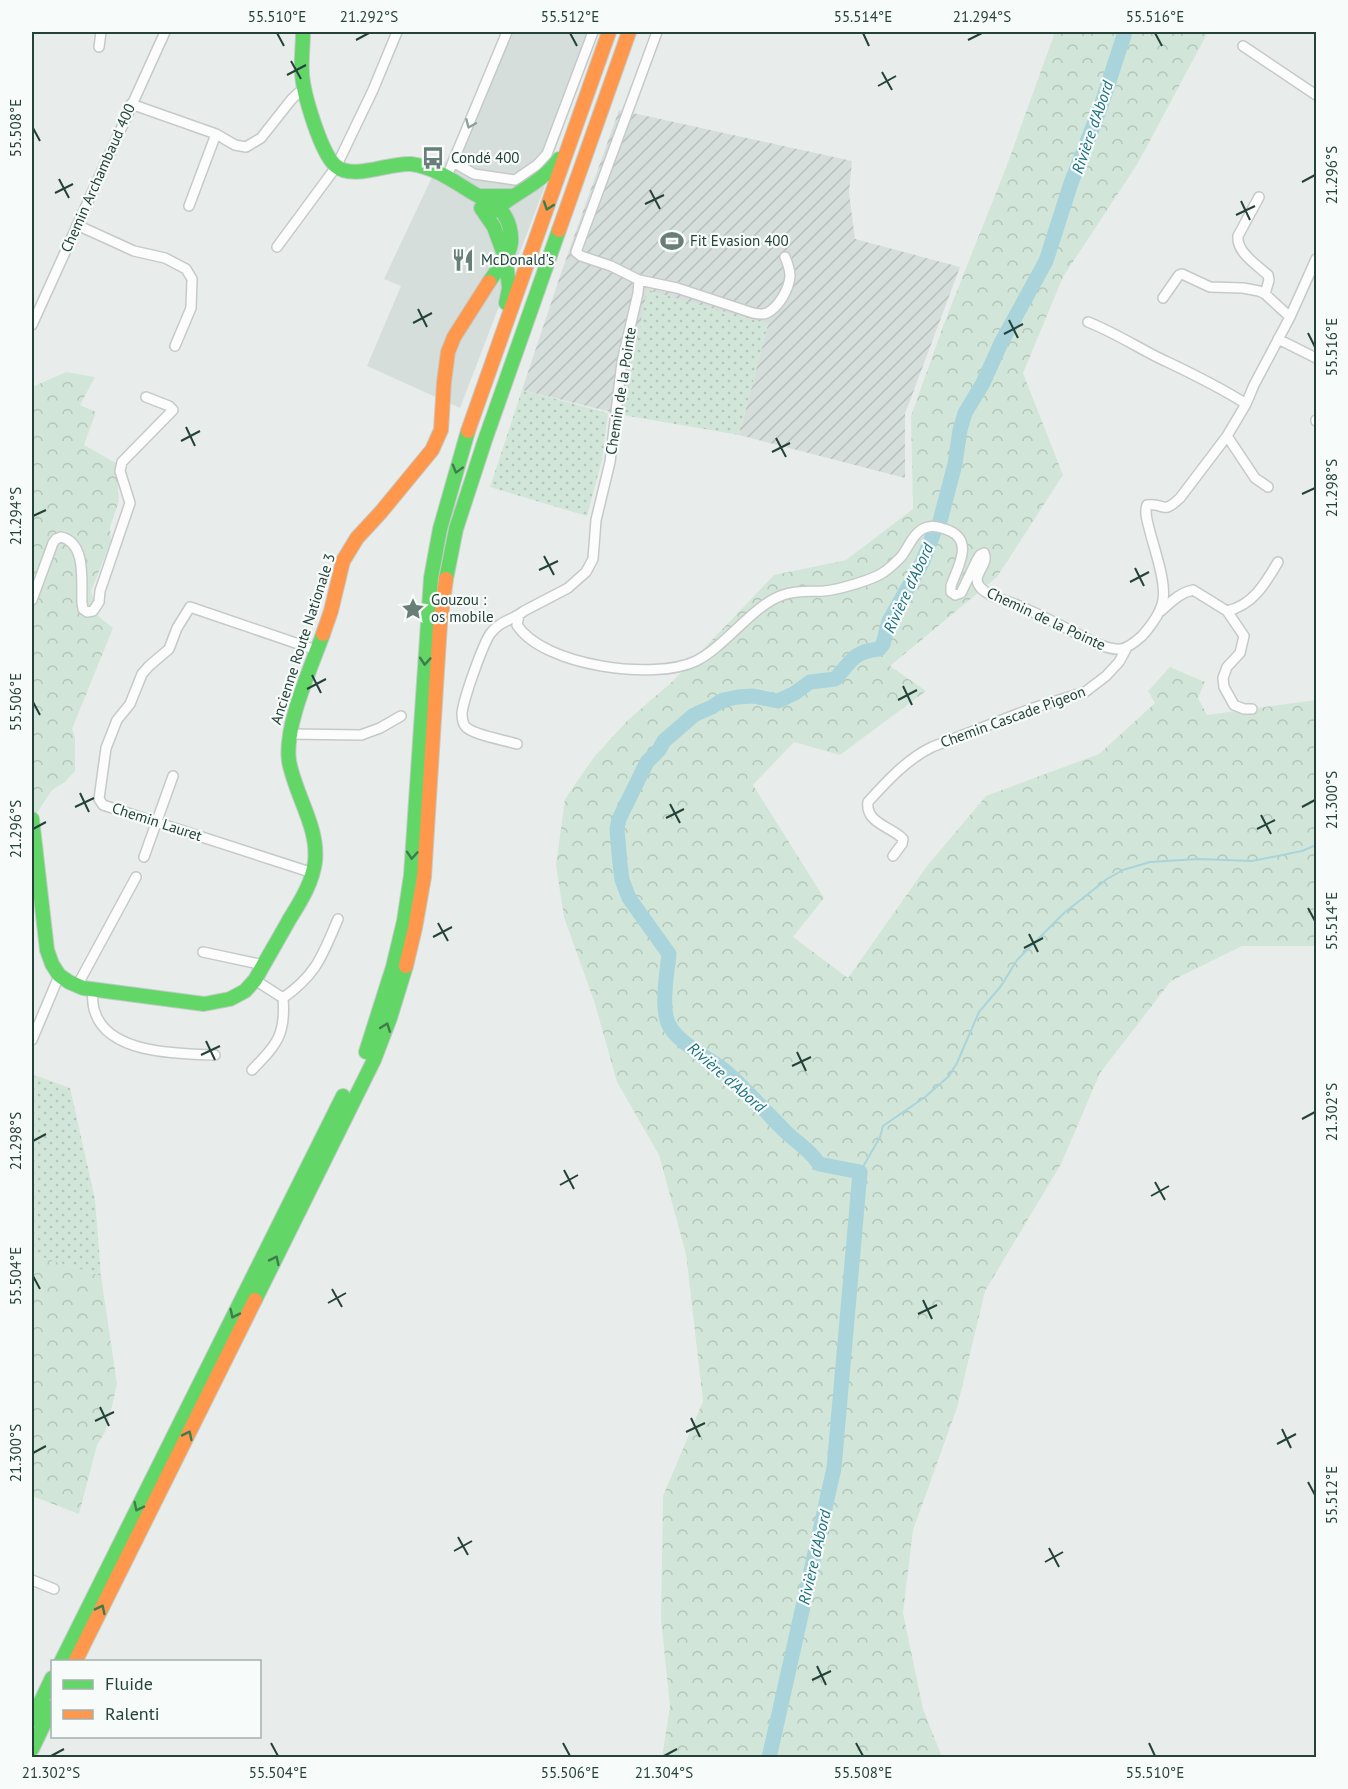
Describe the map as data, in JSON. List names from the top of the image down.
{
  "streets": {
    "main road": ["Ancienne Route Nationale 3"],
    "street": [
      "Chemin Archambaud 400",
      "Chemin de la Pointe",
      "Chemin Cascade Pigeon",
      "Chemin Lauret"
    ]
  },
  "crossings": [
    ["Chemin de la Pointe", "Chemin Cascade Pigeon"],
    ["Ancienne Route Nationale 3", "Chemin Lauret"]
  ],
  "water": ["Rivière d'Abord"],
  "places": {
    "bus stop": ["Condé 400"],
    "sports": ["Fit Evasion 400"],
    "restaurant": ["McDonald's"],
    "place": ["Gouzou : os mobile"]
  },
  "legend": ["Fluide", "Ralenti"],
  "coordinates": [
    "55.510°E",
    "21.292°S",
    "55.512°E",
    "55.514°E",
    "21.294°S",
    "55.516°E",
    "55.508°E",
    "21.296°S",
    "21.298°S",
    "55.506°E",
    "21.300°S",
    "21.302°S",
    "55.504°E",
    "21.304°S"
  ]
}
